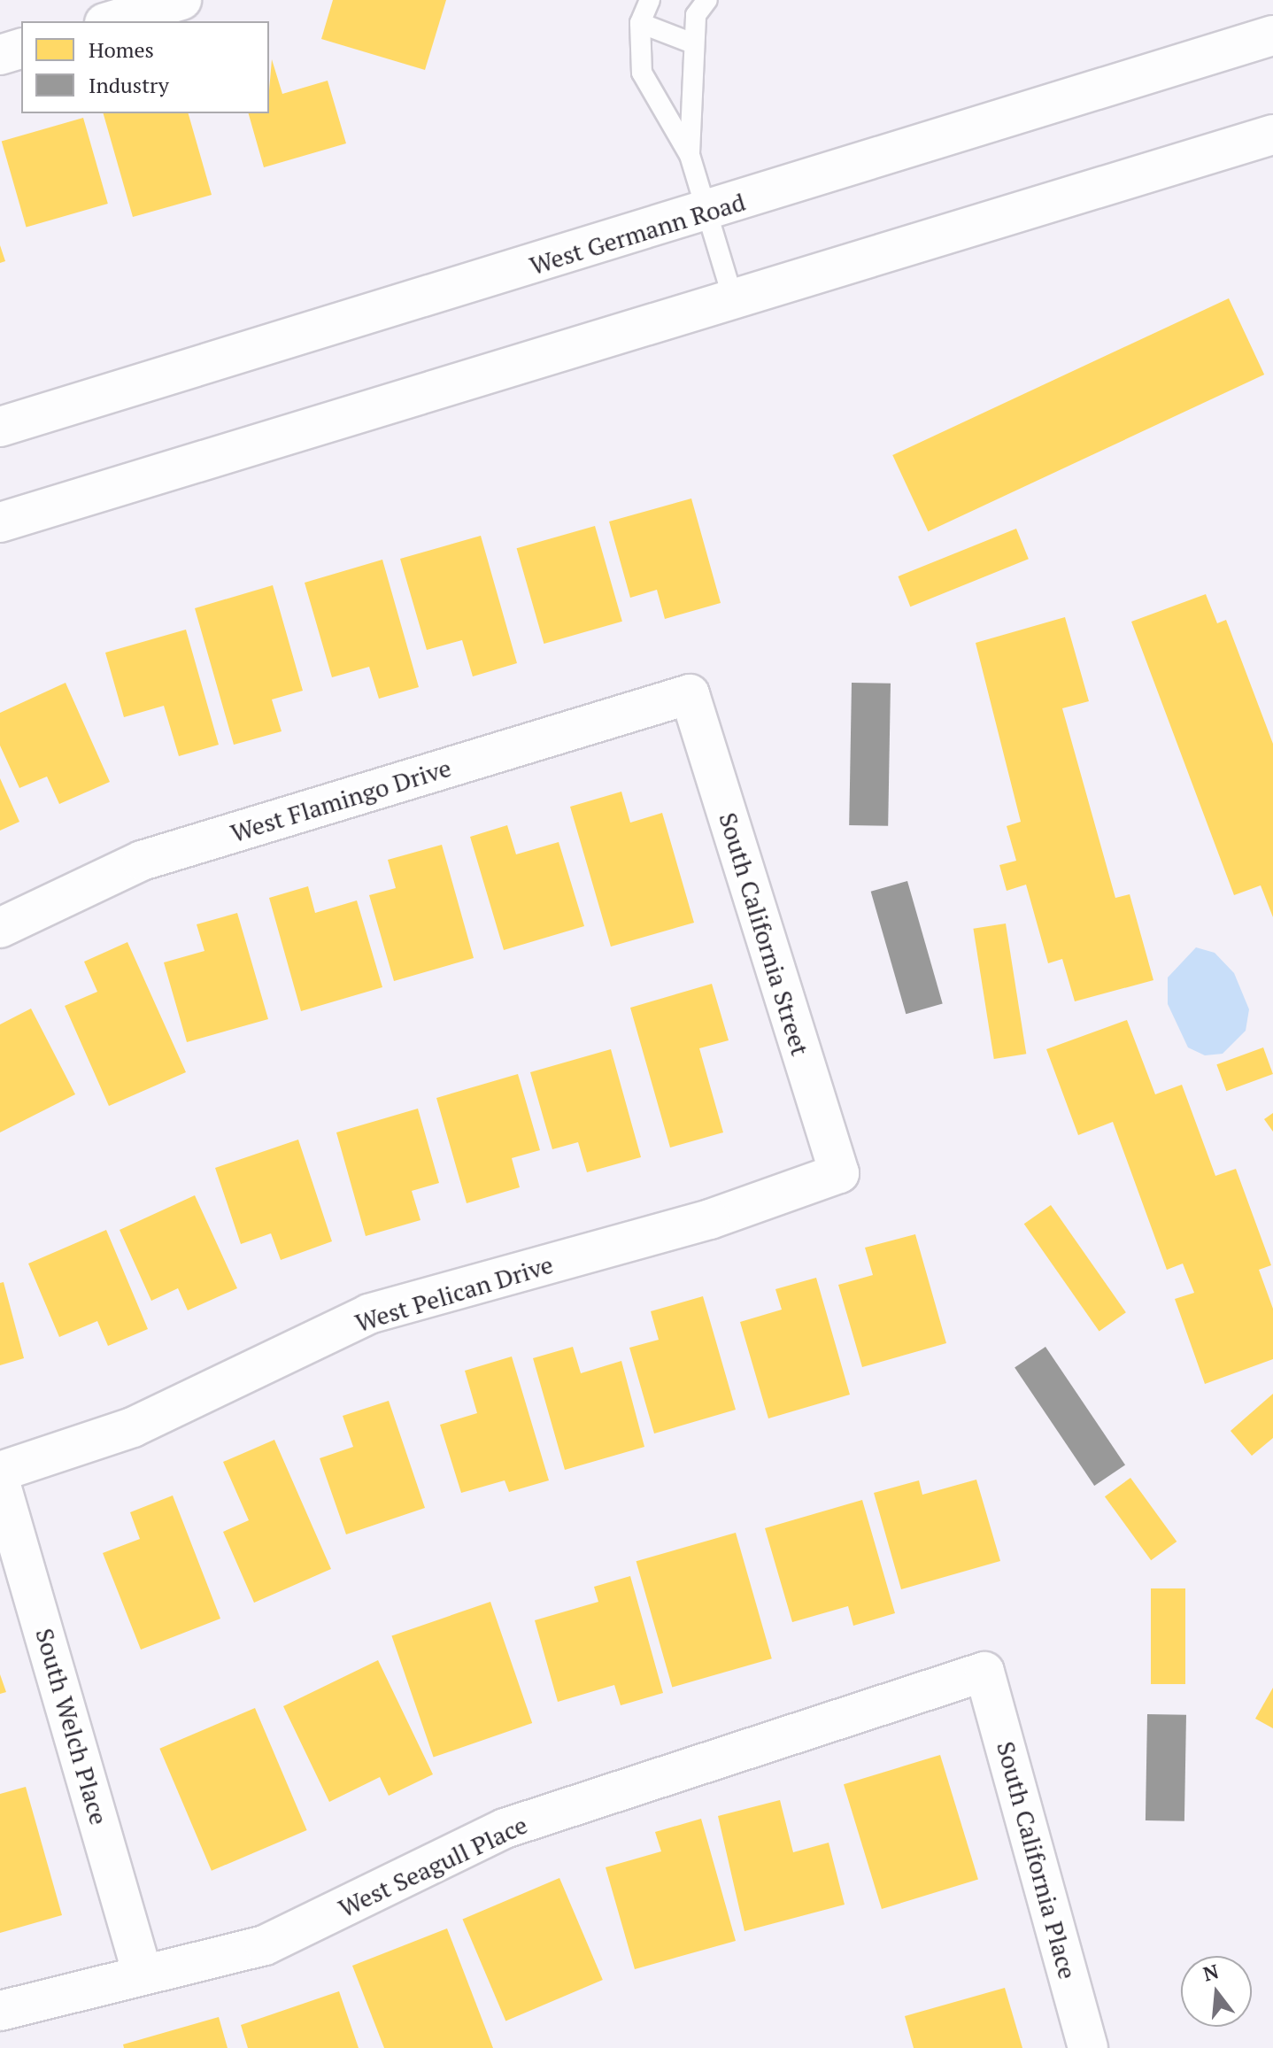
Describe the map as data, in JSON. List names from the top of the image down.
{
  "streets": {
    "street": [
      "West Germann Road",
      "West Flamingo Drive",
      "South California Street",
      "West Pelican Drive",
      "South Welch Place",
      "South California Place",
      "West Seagull Place"
    ]
  },
  "crossings": [
    ["West Flamingo Drive", "South California Street"],
    ["South California Street", "West Pelican Drive"],
    ["South Welch Place", "West Seagull Place"],
    ["South California Place", "West Seagull Place"]
  ],
  "legend": ["Homes", "Industry"],
  "north": "top"
}
